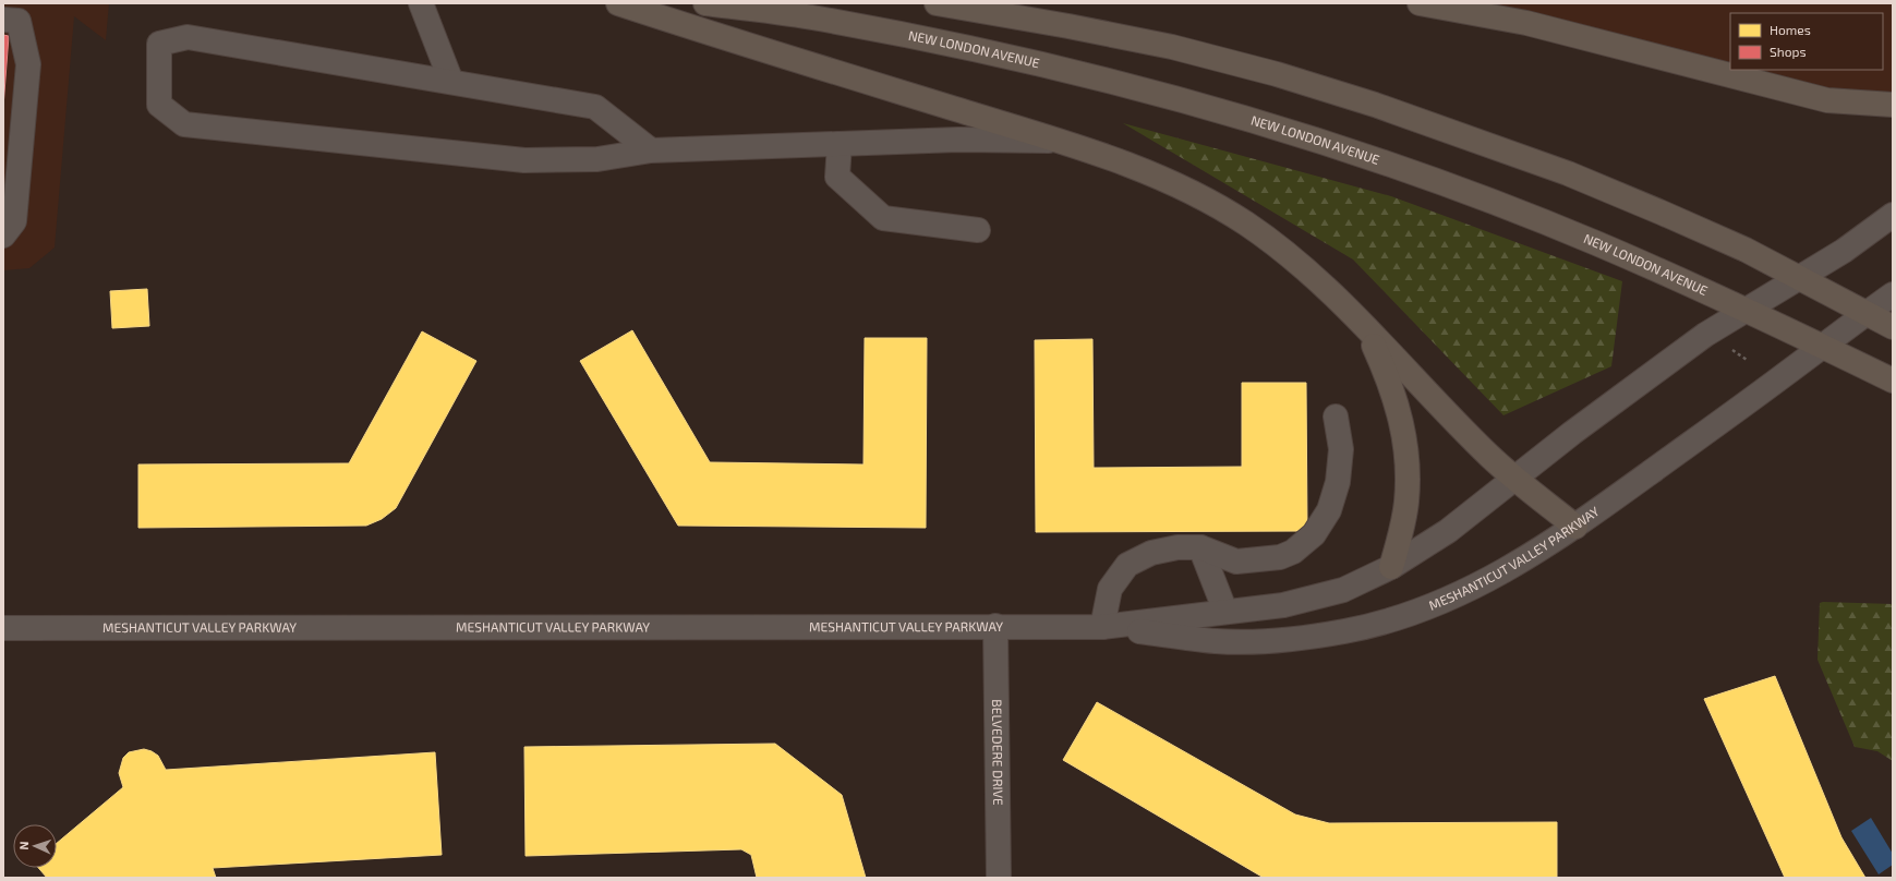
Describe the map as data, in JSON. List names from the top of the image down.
{
  "streets": {
    "main road": ["NEW LONDON AVENUE"],
    "street": ["MESHANTICUT VALLEY PARKWAY", "BELVEDERE DRIVE"]
  },
  "crossings": [
    ["NEW LONDON AVENUE", "MESHANTICUT VALLEY PARKWAY"],
    ["MESHANTICUT VALLEY PARKWAY", "BELVEDERE DRIVE"]
  ],
  "legend": ["Homes", "Shops"],
  "north": "left"
}
